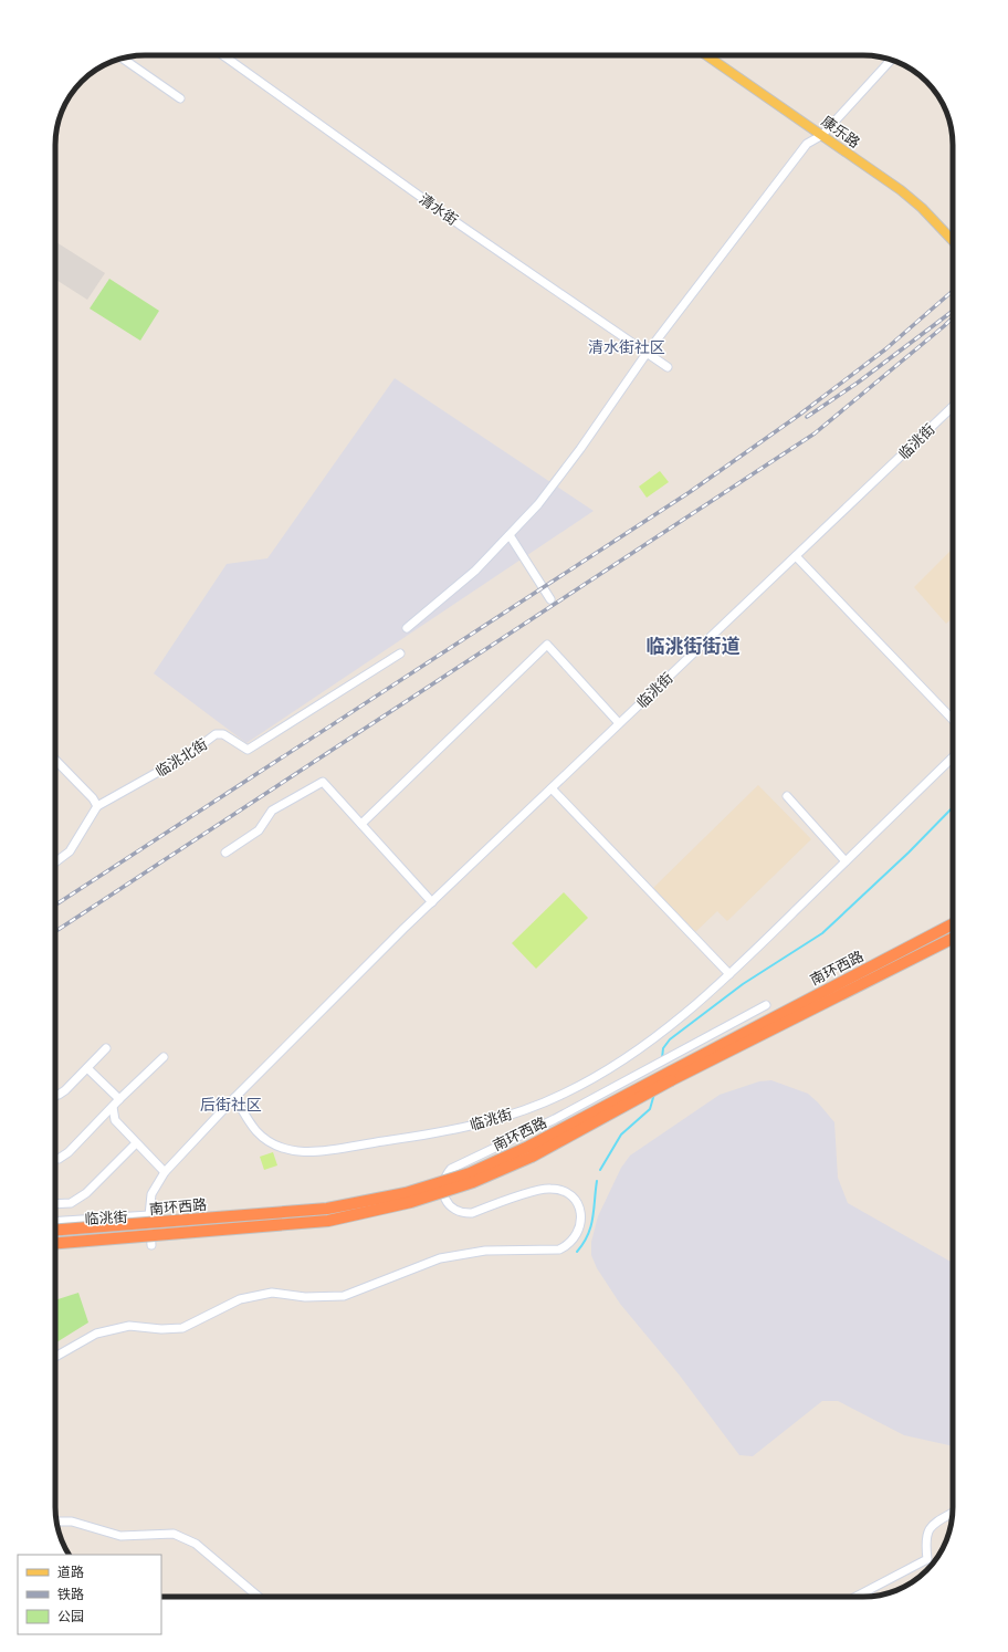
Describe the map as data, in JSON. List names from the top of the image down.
{
  "streets": {
    "highway": ["南环西路"],
    "main road": ["康乐路"],
    "street": ["清水街", "临洮街", "临洮北街"]
  },
  "districts": ["清水街社区", "临洮街街道", "后街社区"],
  "legend": ["道路", "铁路", "公园"]
}
